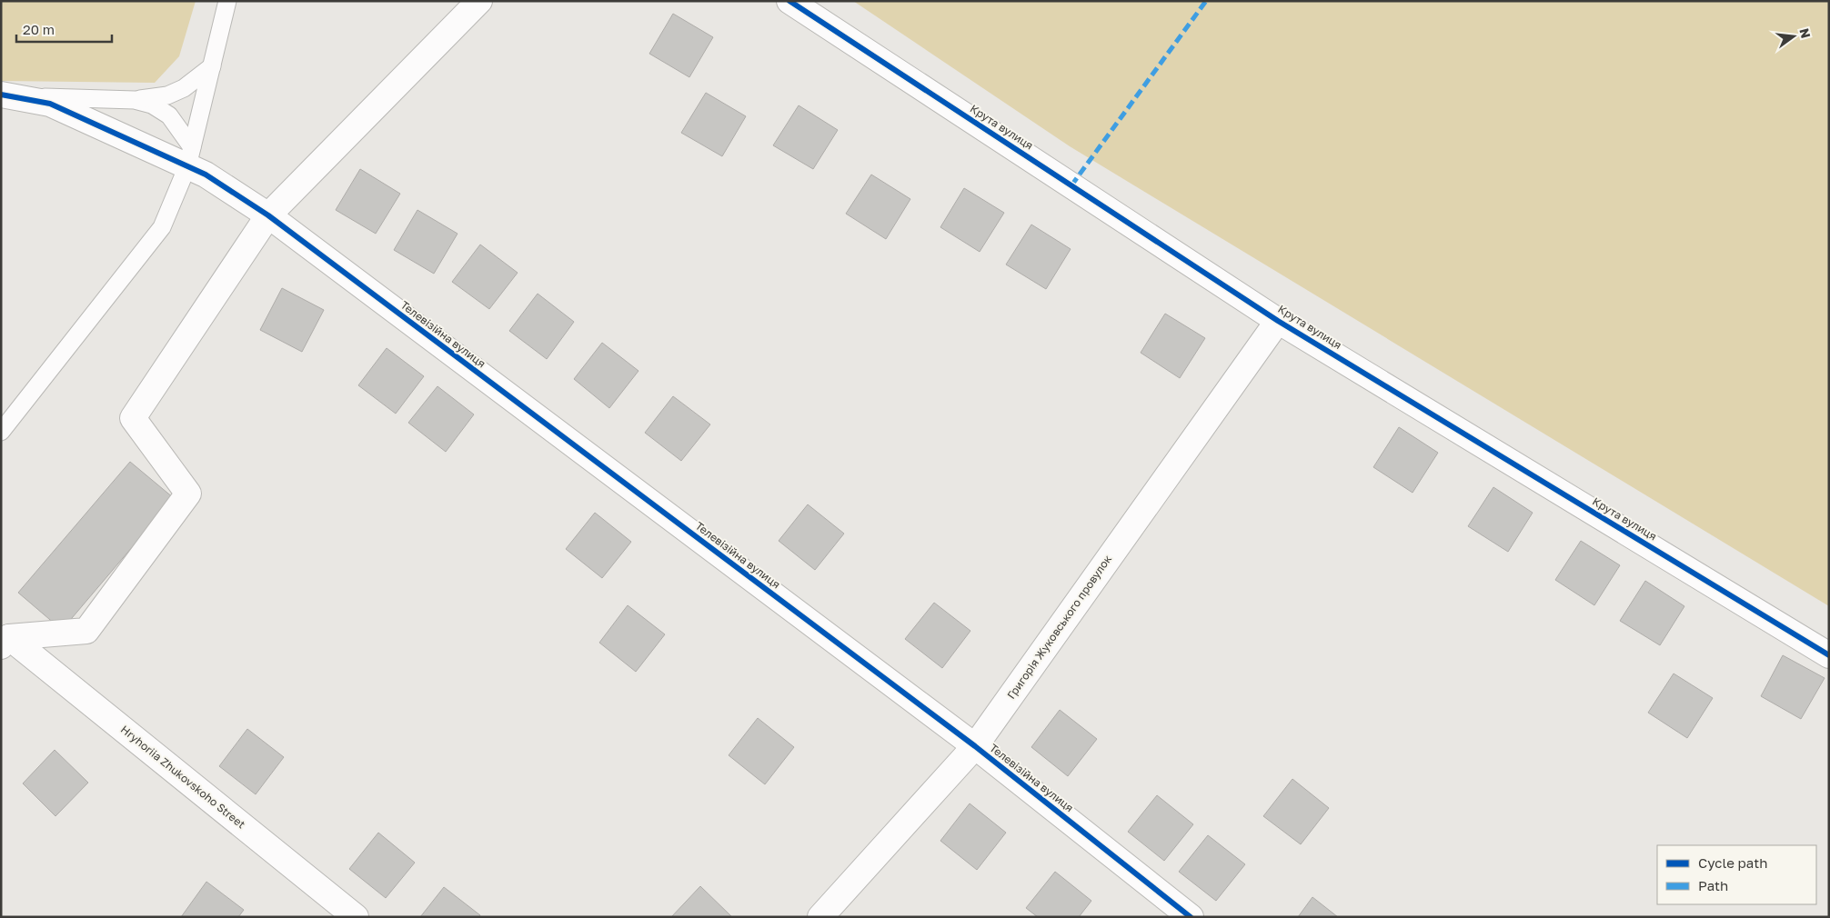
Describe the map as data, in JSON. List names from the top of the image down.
{
  "streets": {
    "street": [
      "Крута вулиця",
      "Телевізійна вулиця",
      "Григорія Жуковського провулок",
      "Hryhoriia Zhukovskoho Street"
    ]
  },
  "crossings": [
    ["Крута вулиця", "Григорія Жуковського провулок"],
    ["Телевізійна вулиця", "Григорія Жуковського провулок"]
  ],
  "legend": ["Cycle path", "Path"],
  "scale_bar": "20 m",
  "north": "right"
}
